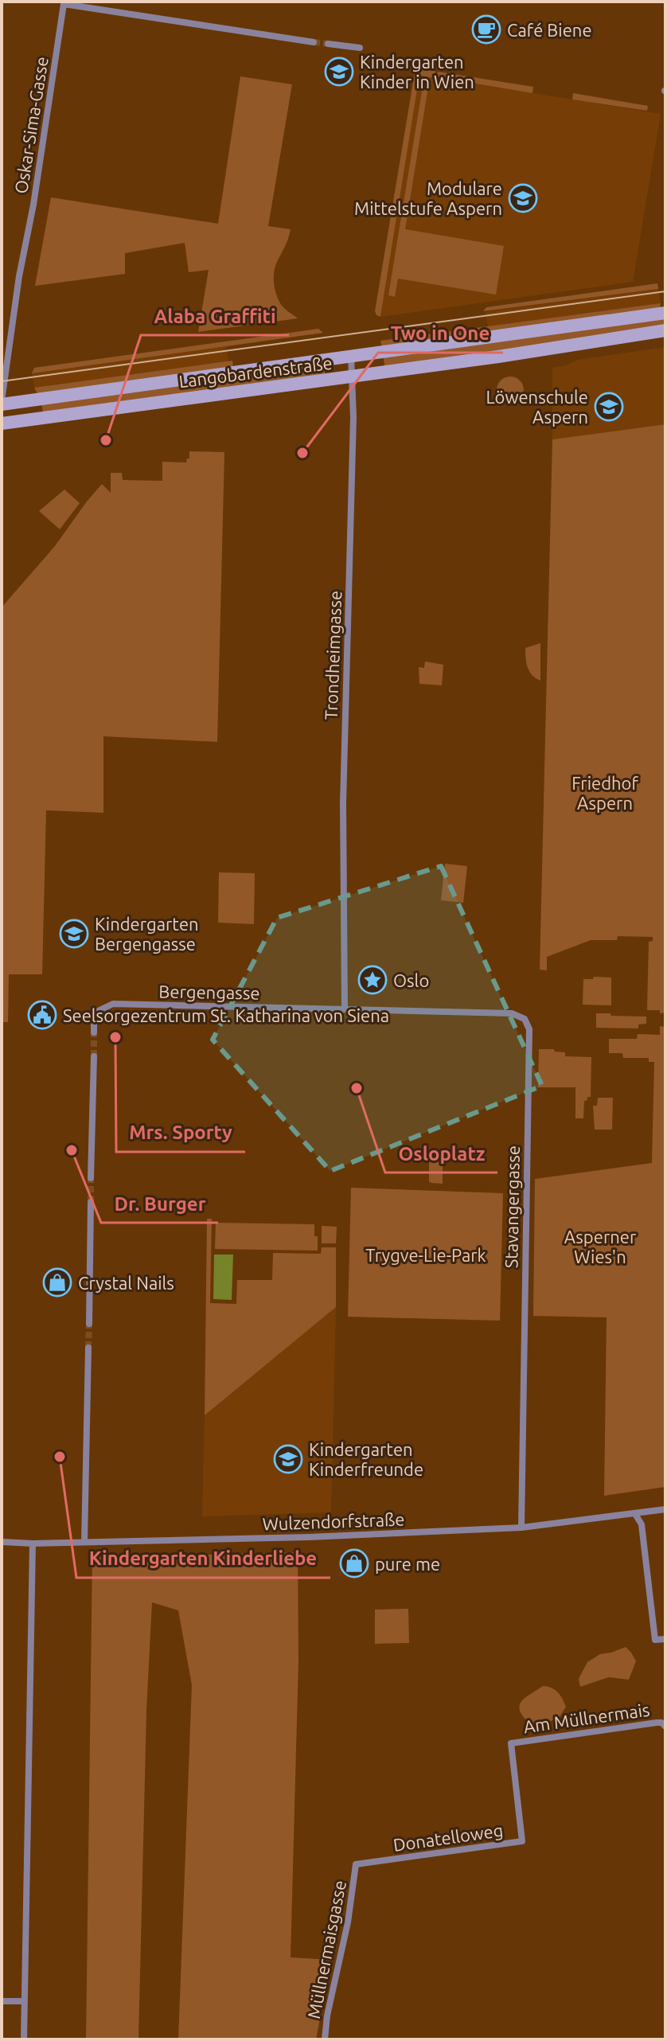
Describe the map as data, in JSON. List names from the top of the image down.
{
  "streets": {
    "street": [
      "Oskar-Sima-Gasse",
      "Langobardenstraße",
      "Trondheimgasse",
      "Bergengasse",
      "Stavangergasse",
      "Wulzendorfstraße",
      "Am Müllnermais",
      "Donatelloweg",
      "Müllnermaisgasse"
    ]
  },
  "crossings": [
    ["Oskar-Sima-Gasse", "Langobardenstraße"],
    ["Langobardenstraße", "Trondheimgasse"],
    ["Trondheimgasse", "Bergengasse"],
    ["Trondheimgasse", "Stavangergasse"],
    ["Bergengasse", "Stavangergasse"],
    ["Stavangergasse", "Wulzendorfstraße"],
    ["Am Müllnermais", "Donatelloweg"],
    ["Donatelloweg", "Müllnermaisgasse"]
  ],
  "parks": ["Friedhof Aspern", "Asperner Wies'n", "Trygve-Lie-Park"],
  "places": {
    "cafe": ["Café Biene"],
    "school or university": [
      "Kindergarten Kinder in Wien",
      "Modulare Mittelstufe Aspern",
      "Löwenschule Aspern",
      "Kindergarten Bergengasse",
      "Kindergarten Kinderfreunde"
    ],
    "other": [
      "Alaba Graffiti",
      "Two in One",
      "Mrs. Sporty",
      "Osloplatz",
      "Dr. Burger",
      "Kindergarten Kinderliebe"
    ],
    "place": ["Oslo"],
    "public building": ["Seelsorgezentrum St. Katharina von Siena"],
    "shop": ["Crystal Nails", "pure me"]
  }
}
